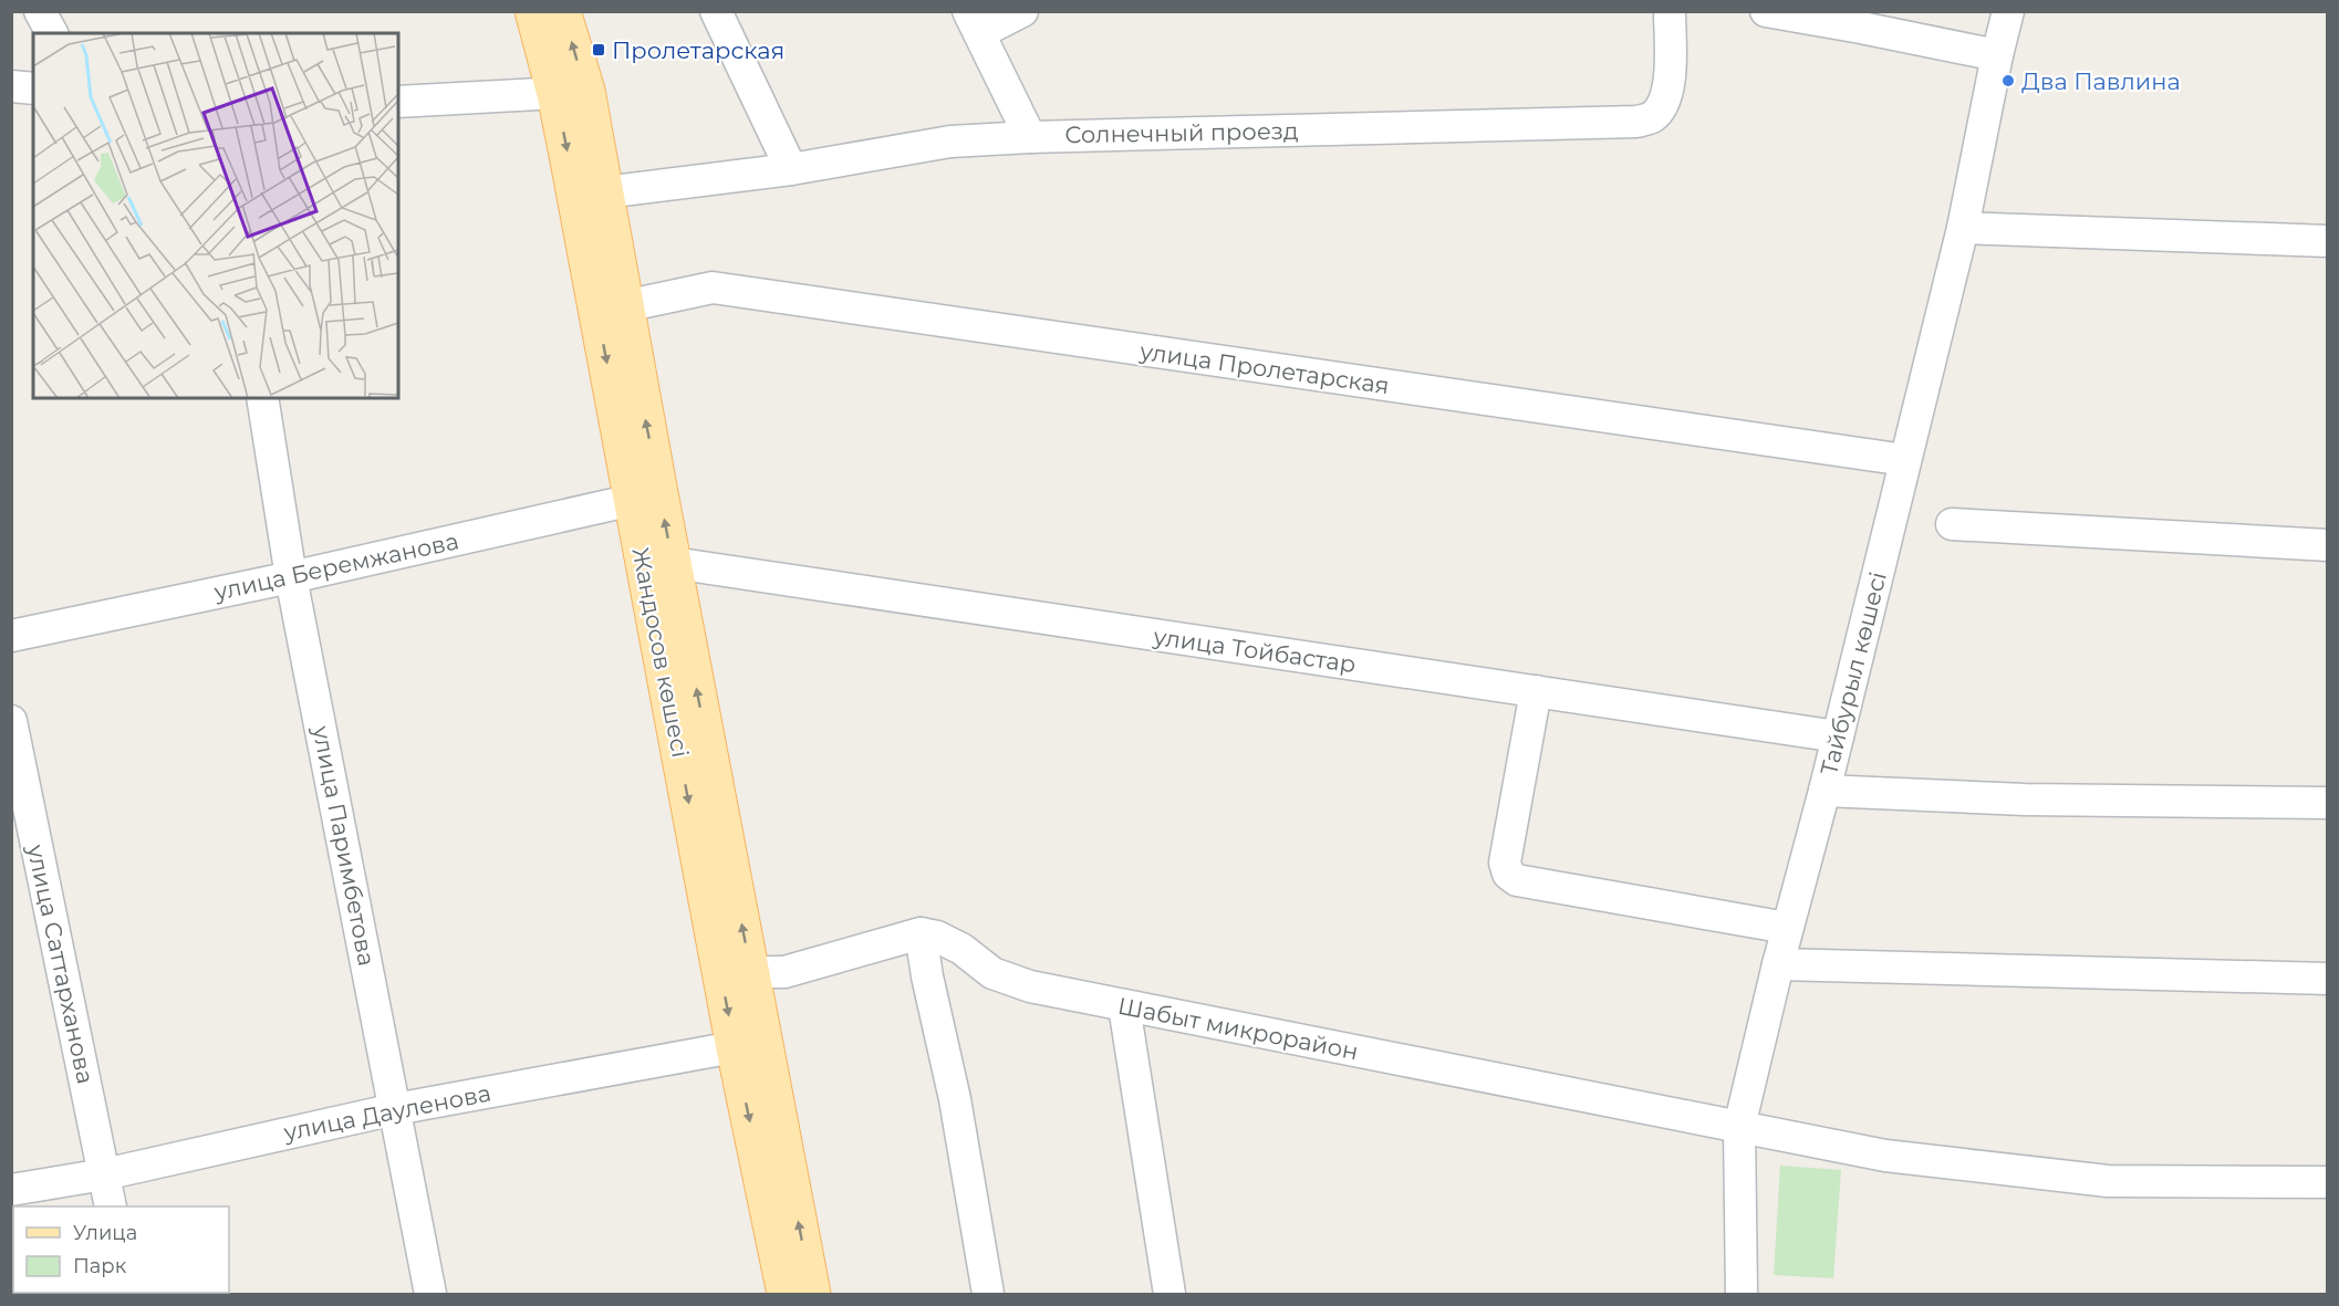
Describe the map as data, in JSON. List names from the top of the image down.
{
  "streets": {
    "main road": ["Жандосов көшесі"],
    "street": [
      "Солнечный проезд",
      "улица Пролетарская",
      "улица Беремжанова",
      "улица Тойбастар",
      "Тайбурыл көшесі",
      "улица Паримбетова",
      "улица Саттарханова",
      "Шабыт микрорайон",
      "улица Дауленова"
    ]
  },
  "crossings": [
    ["Солнечный проезд", "Жандосов көшесі"],
    ["улица Пролетарская", "Жандосов көшесі"],
    ["улица Пролетарская", "Тайбурыл көшесі"],
    ["улица Беремжанова", "Жандосов көшесі"],
    ["улица Беремжанова", "улица Паримбетова"],
    ["улица Тойбастар", "Жандосов көшесі"],
    ["улица Тойбастар", "Тайбурыл көшесі"],
    ["Жандосов көшесі", "улица Дауленова"],
    ["Тайбурыл көшесі", "Шабыт микрорайон"],
    ["улица Паримбетова", "улица Дауленова"],
    ["улица Саттарханова", "улица Дауленова"]
  ],
  "places": {
    "transit": ["Пролетарская"],
    "other": ["Два Павлина"]
  },
  "legend": ["Улица", "Парк"]
}
